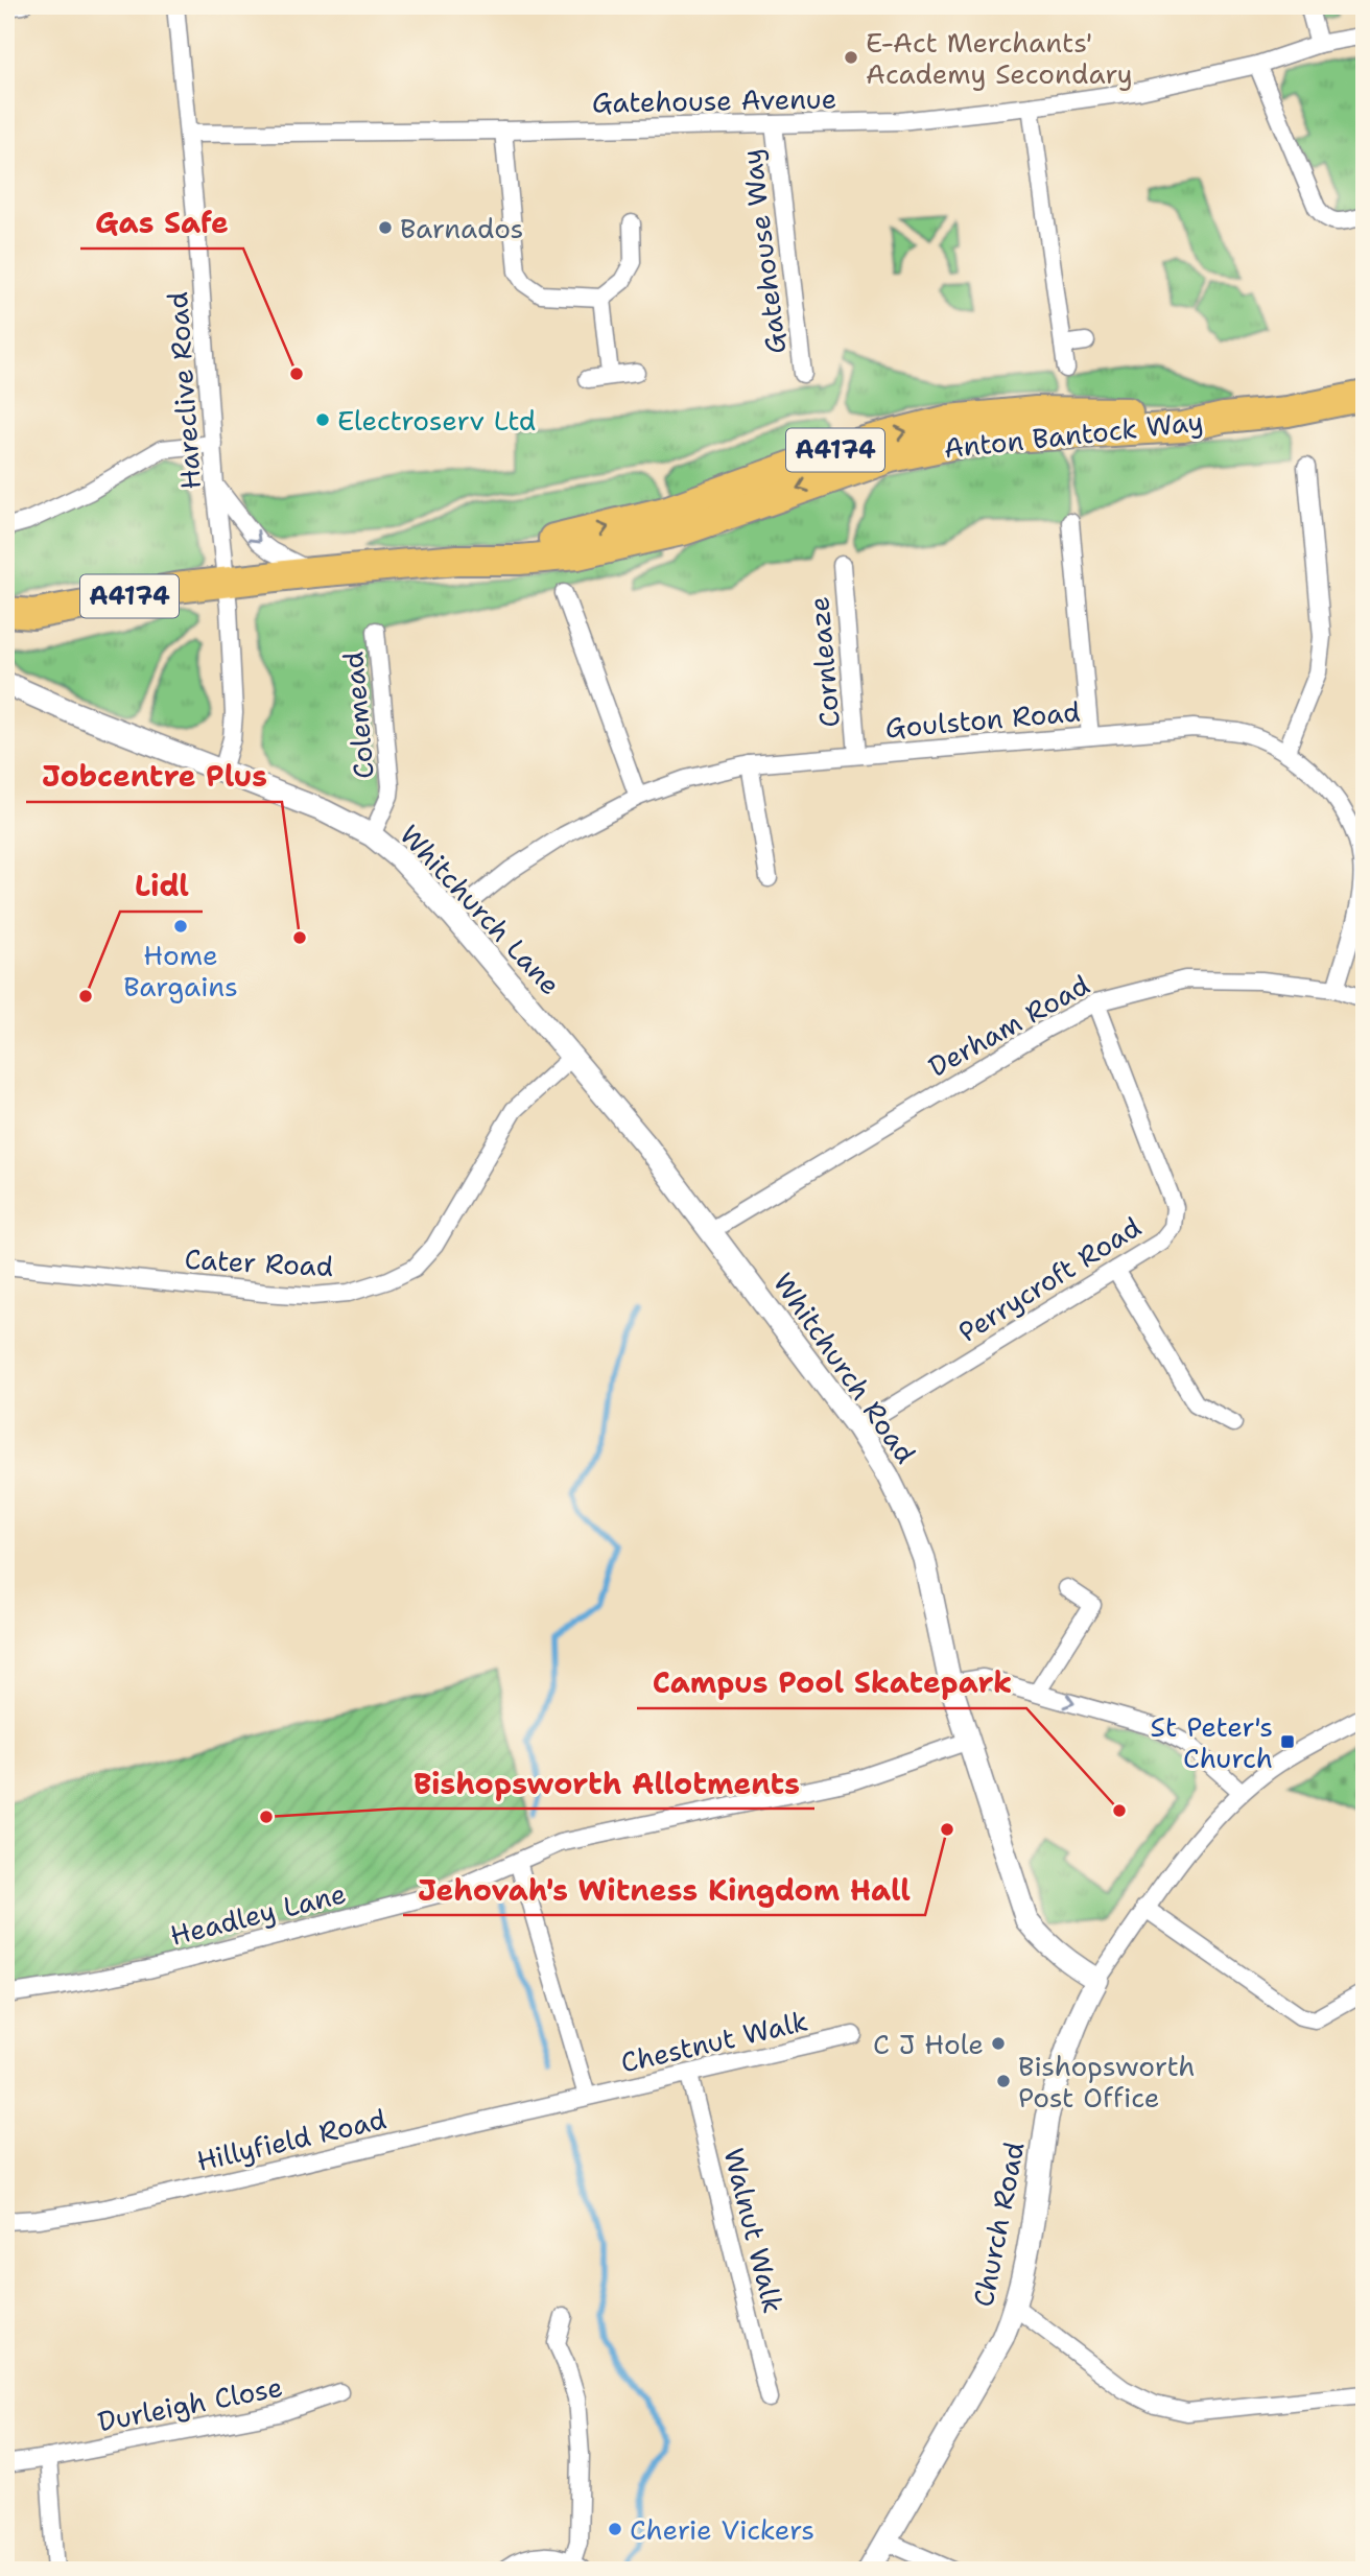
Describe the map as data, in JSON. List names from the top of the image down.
{
  "streets": {
    "highway": ["Anton Bantock Way", "A4174"],
    "street": [
      "Gatehouse Avenue",
      "Gatehouse Way",
      "Hareclive Road",
      "Cornleaze",
      "Colemead",
      "Goulston Road",
      "Whitchurch Lane",
      "Derham Road",
      "Cater Road",
      "Perrycroft Road",
      "Whitchurch Road",
      "Headley Lane",
      "Chestnut Walk",
      "Hillyfield Road",
      "Church Road",
      "Walnut Walk",
      "Durleigh Close"
    ]
  },
  "crossings": [
    ["Gatehouse Avenue", "Gatehouse Way"],
    ["Gatehouse Avenue", "Hareclive Road"],
    ["Hareclive Road", "Anton Bantock Way"],
    ["Hareclive Road", "A4174"],
    ["Hareclive Road", "Whitchurch Lane"],
    ["Anton Bantock Way", "A4174"],
    ["Cornleaze", "Goulston Road"],
    ["Colemead", "Whitchurch Lane"],
    ["Goulston Road", "Whitchurch Lane"],
    ["Goulston Road", "Derham Road"],
    ["Whitchurch Lane", "Derham Road"],
    ["Whitchurch Lane", "Cater Road"],
    ["Whitchurch Lane", "Whitchurch Road"],
    ["Derham Road", "Perrycroft Road"],
    ["Derham Road", "Whitchurch Road"],
    ["Perrycroft Road", "Whitchurch Road"],
    ["Whitchurch Road", "Headley Lane"],
    ["Whitchurch Road", "Church Road"],
    ["Chestnut Walk", "Hillyfield Road"],
    ["Chestnut Walk", "Walnut Walk"]
  ],
  "places": {
    "other": [
      "E-Act Merchants' Academy Secondary",
      "Barnados",
      "Gas Safe",
      "Electroserv Ltd",
      "Home Bargains",
      "Jobcentre Plus",
      "Lidl",
      "Campus Pool Skatepark",
      "Bishopsworth Allotments",
      "Jehovah's Witness Kingdom Hall",
      "C J Hole",
      "Bishopsworth Post Office",
      "Cherie Vickers"
    ],
    "transit": ["St Peter's Church"]
  }
}
